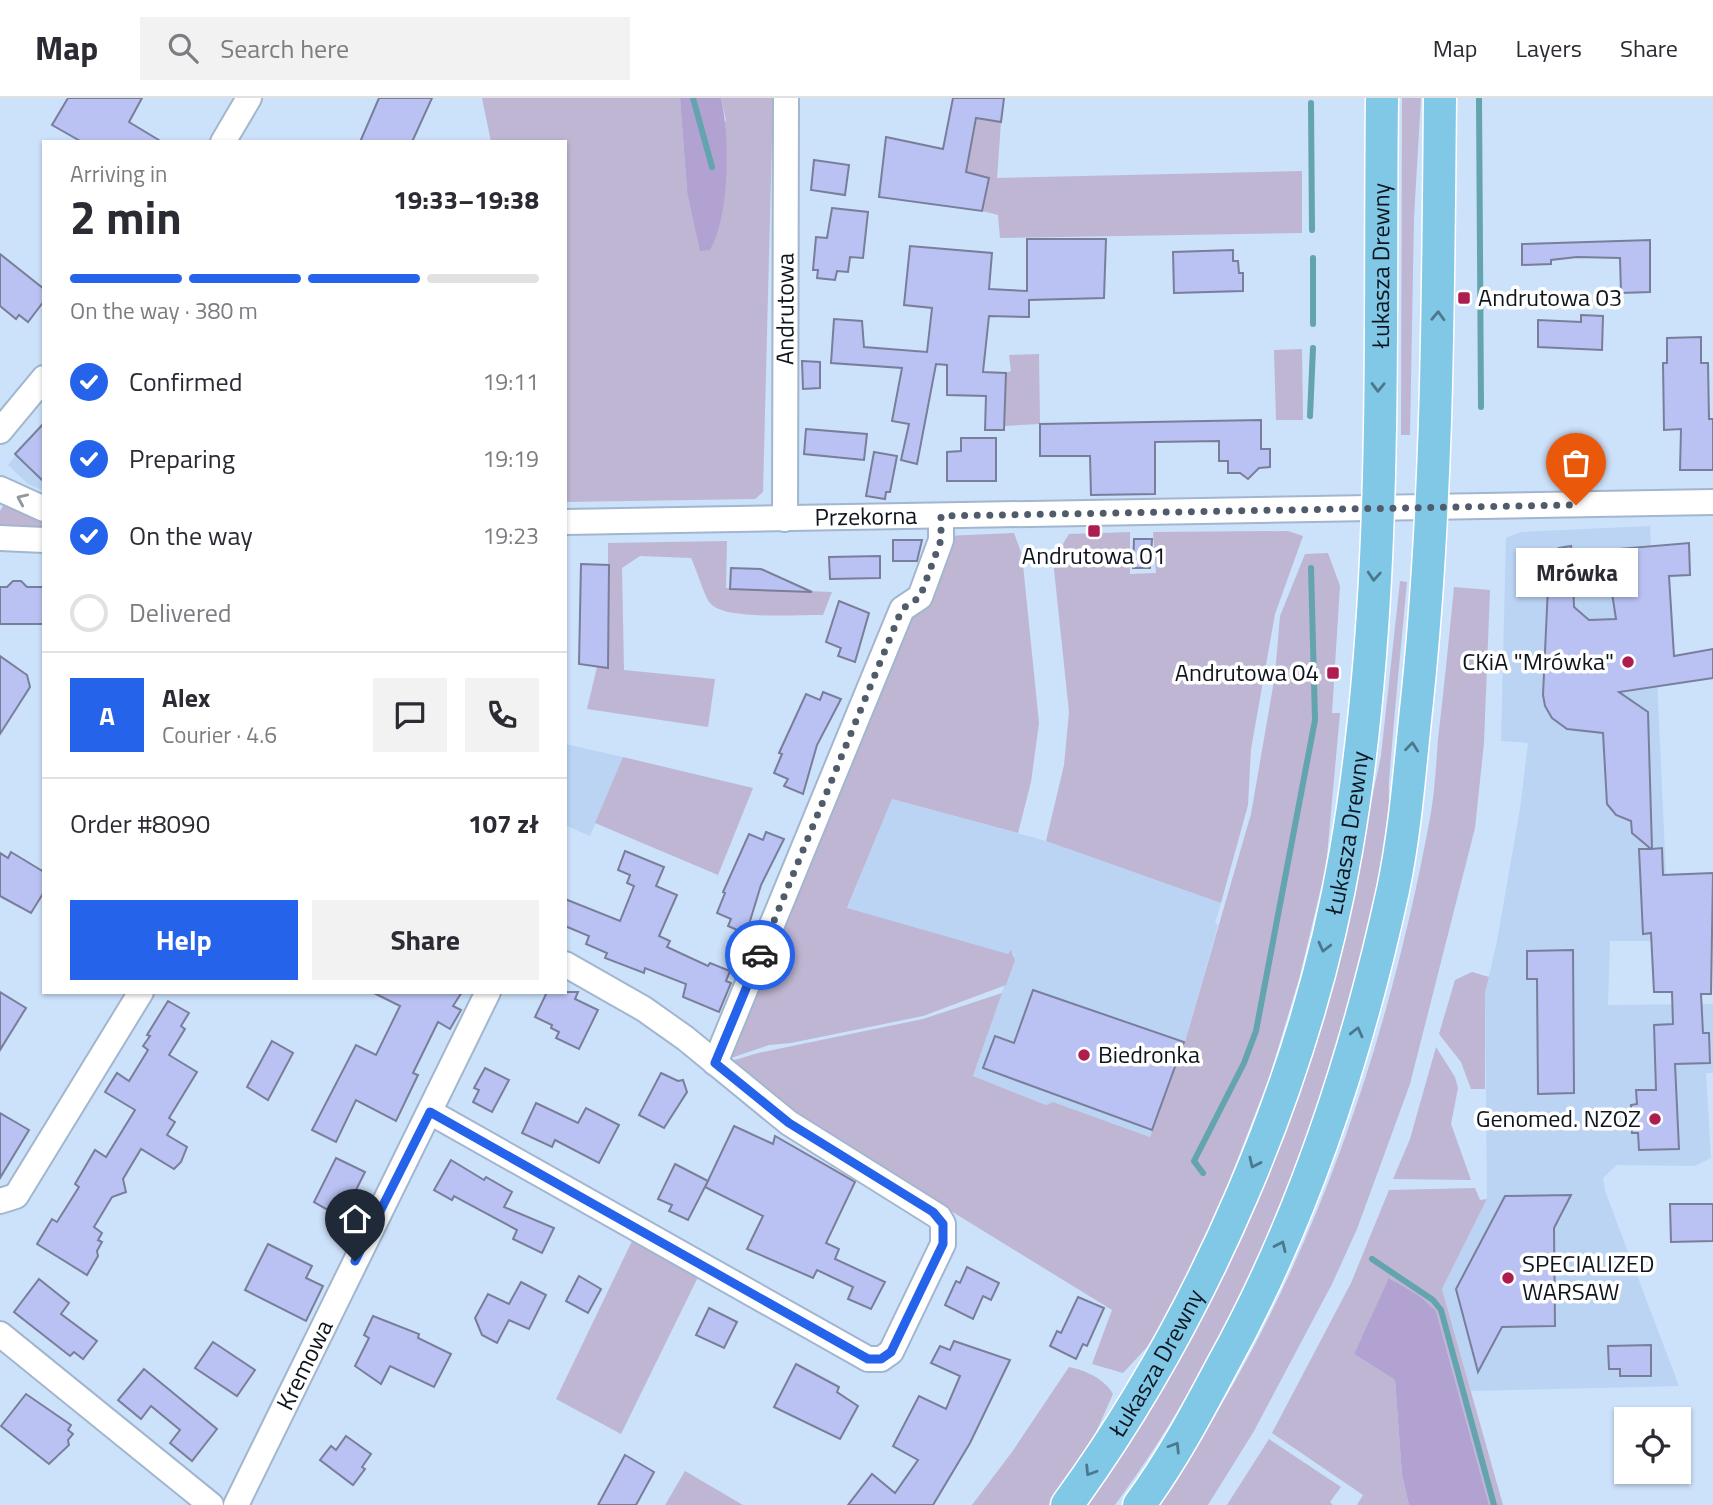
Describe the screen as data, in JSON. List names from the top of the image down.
{
  "streets": {
    "main road": ["Łukasza Drewny"],
    "street": ["Andrutowa", "Przekorna", "Kremowa"]
  },
  "crossings": [
    ["Łukasza Drewny", "Przekorna"],
    ["Andrutowa", "Przekorna"]
  ],
  "places": {
    "transit": ["Andrutowa 03", "Andrutowa 01", "Andrutowa 04"],
    "other": [
      "Mrówka",
      "CKiA \"Mrówka\"",
      "Biedronka",
      "Genomed. NZOZ",
      "SPECIALIZED WARSAW"
    ]
  },
  "page": {
    "header": "Map",
    "search": "Search here",
    "nav": ["Map", "Layers", "Share"],
    "heading": ["2 min", "Arriving in", "19:33–19:38"],
    "panel": [
      "Alex",
      "Courier · 4.6",
      "Order #8090",
      "107 zł"
    ],
    "bar": "On the way · 380 m",
    "list": [
      ["Confirmed", "19:11"],
      ["Preparing", "19:19"],
      ["On the way", "19:23"],
      "Delivered"
    ],
    "bubble": "Mrówka",
    "round": "A",
    "buttons": ["Help", "Share"]
  }
}
